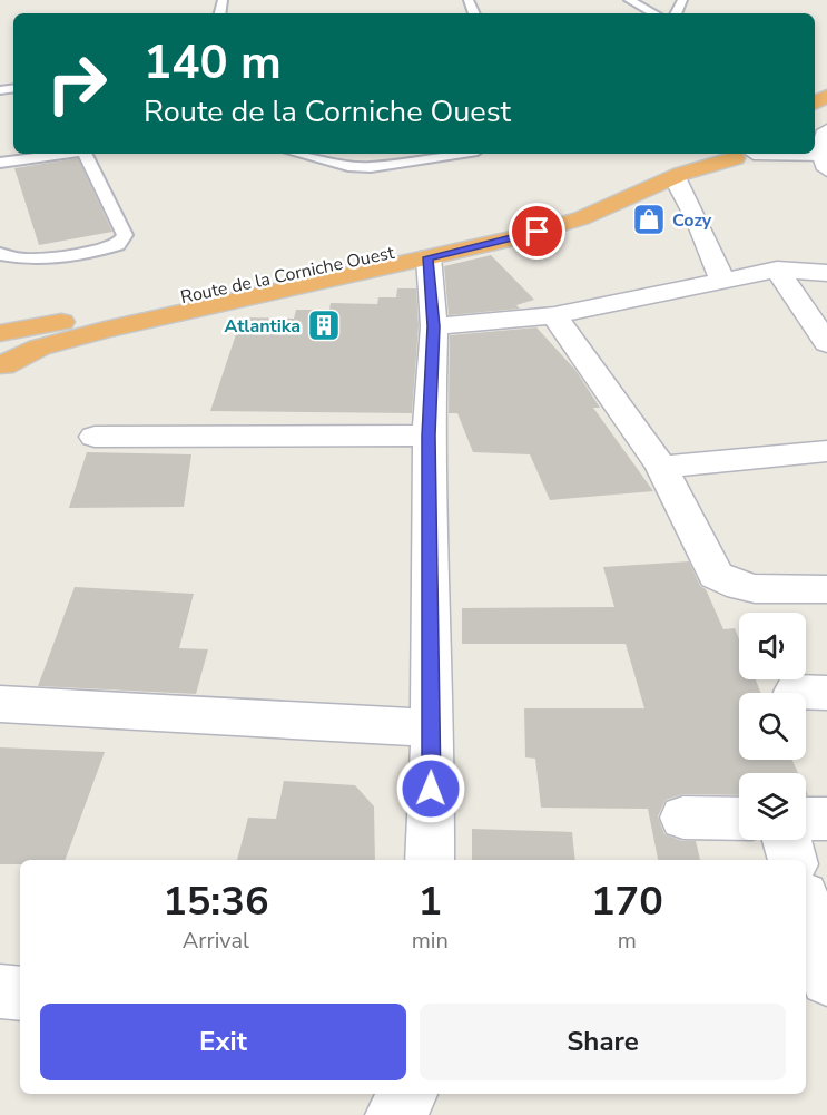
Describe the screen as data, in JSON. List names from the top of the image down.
{
  "streets": {
    "highway": ["Route de la Corniche Ouest"]
  },
  "places": {
    "shop": ["Cozy"],
    "building": ["Atlantika"]
  },
  "page": {
    "turn": ["140 m", "Route de la Corniche Ouest"],
    "eta": [
      "15:36",
      "Arrival",
      "1",
      "min",
      "170",
      "m"
    ],
    "buttons": ["Exit", "Share"]
  }
}
